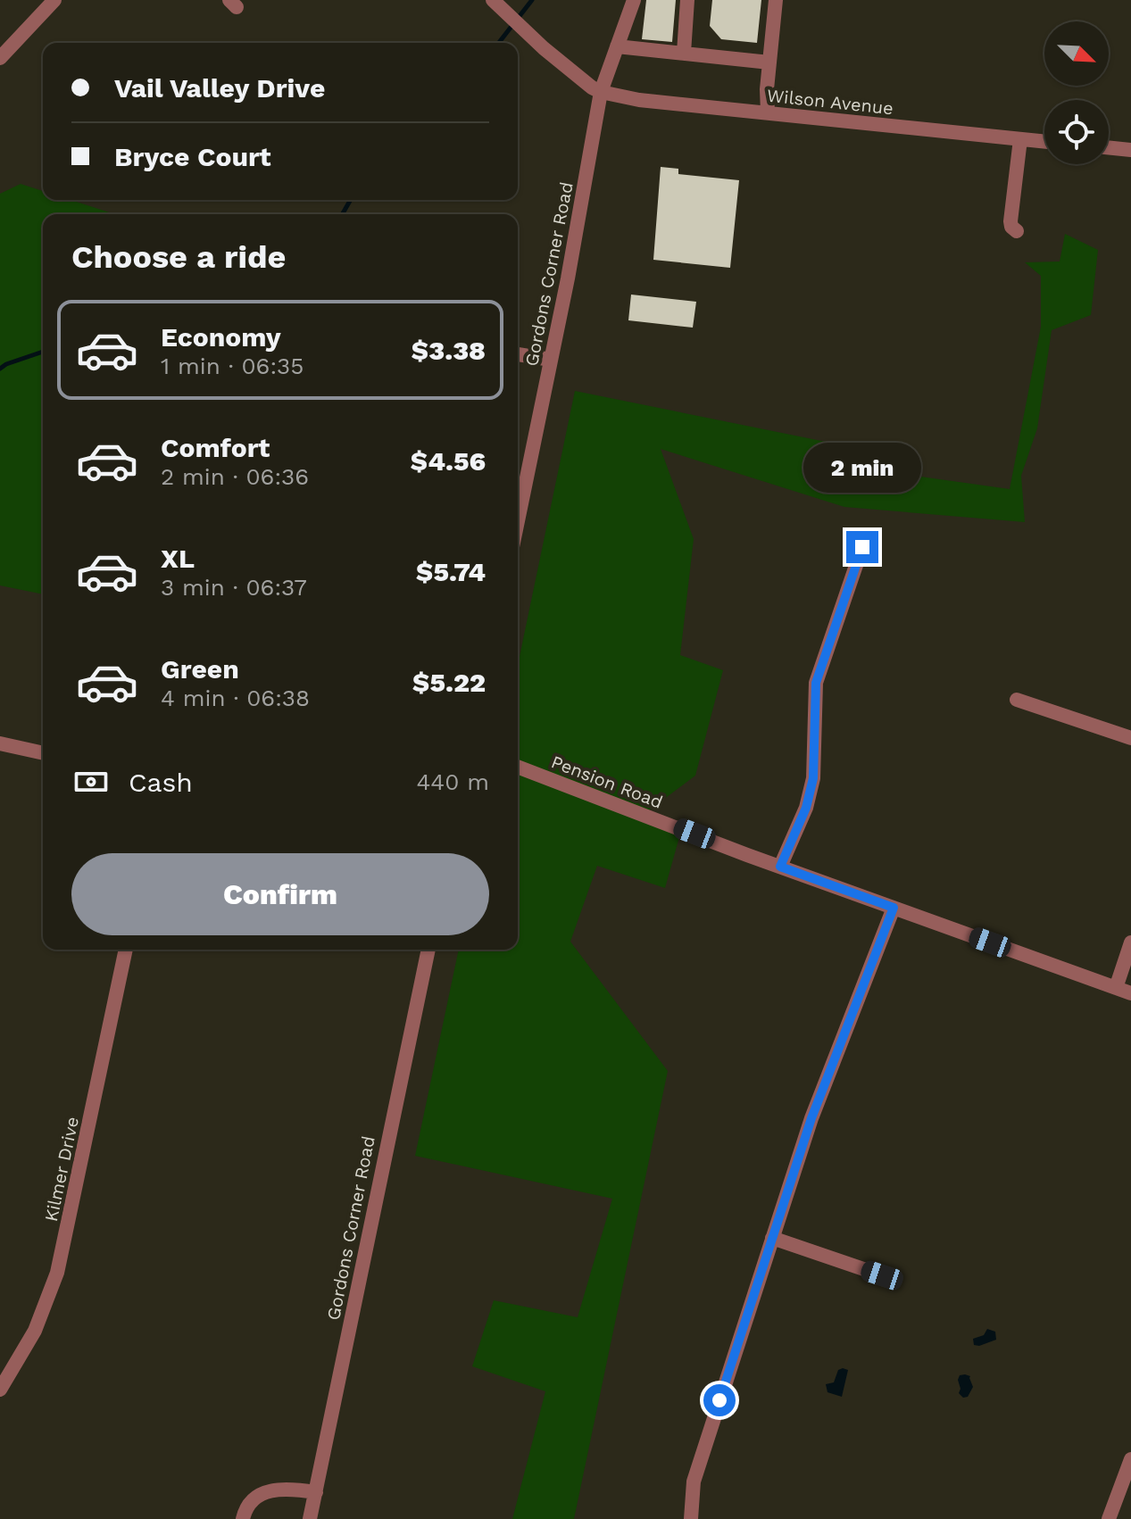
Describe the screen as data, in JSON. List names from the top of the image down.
{
  "streets": {
    "street": [
      "Wilson Avenue",
      "Gordons Corner Road",
      "Pension Road",
      "Kilmer Drive"
    ]
  },
  "crossings": [
    ["Wilson Avenue", "Gordons Corner Road"]
  ],
  "north": "bottom right",
  "page": {
    "banner": ["Vail Valley Drive", "Bryce Court"],
    "heading": "Choose a ride",
    "list": [
      {
        "name": "Economy",
        "note": "1 min · 06:35",
        "value": "$3.38"
      },
      {
        "name": "Comfort",
        "note": "2 min · 06:36",
        "value": "$4.56"
      },
      {
        "name": "XL",
        "note": "3 min · 06:37",
        "value": "$5.74"
      },
      {
        "name": "Green",
        "note": "4 min · 06:38",
        "value": "$5.22"
      }
    ],
    "bubble": "2 min",
    "pay": ["Cash", "440 m"],
    "buttons": "Confirm"
  }
}
